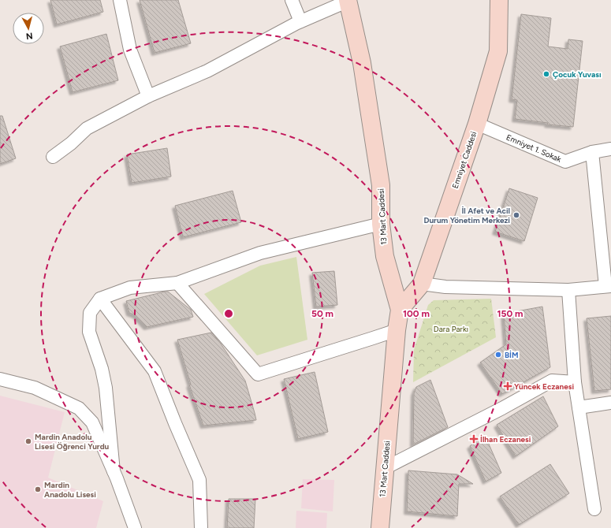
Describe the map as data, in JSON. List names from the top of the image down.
{
  "streets": {
    "street": ["Emniyet 1. Sokak", "Emniyet Caddesi", "13 Mart Caddesi"]
  },
  "crossings": [
    ["Emniyet 1. Sokak", "Emniyet Caddesi"],
    ["Emniyet Caddesi", "13 Mart Caddesi"]
  ],
  "parks": ["Dara Parkı"],
  "places": {
    "other": [
      "Çocuk Yuvası",
      "İl Afet ve Acil Durum Yönetim Merkezi",
      "BİM",
      "Mardin Anadolu Lisesi Öğrenci Yurdu",
      "Mardin Anadolu Lisesi"
    ],
    "health": ["Yüncek Eczanesi", "İlhan Eczanesi"]
  },
  "north": "bottom",
  "rings": ["50 m", "100 m", "150 m"]
}
